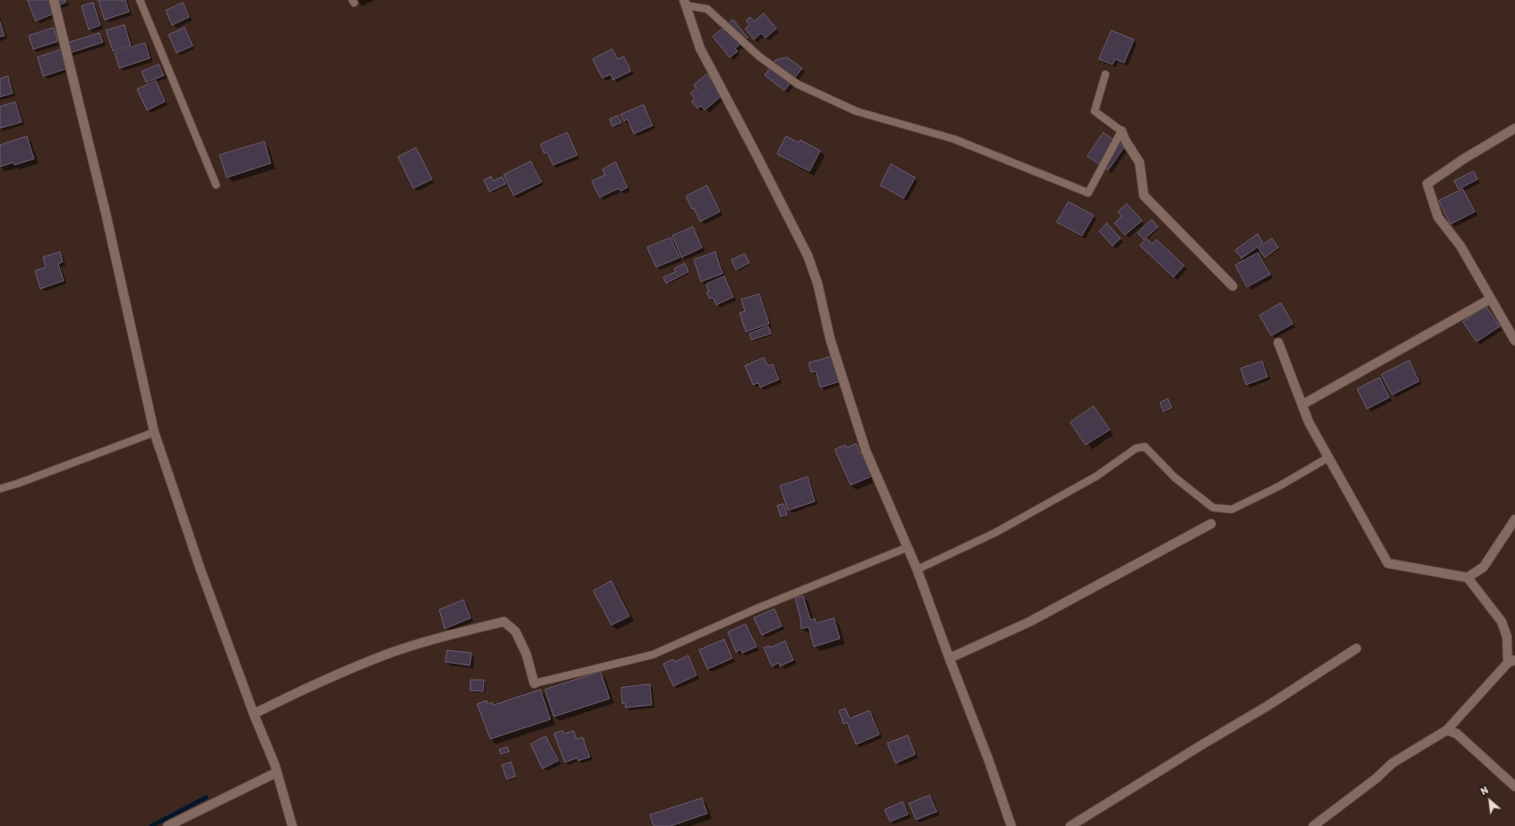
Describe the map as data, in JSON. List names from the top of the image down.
{
  "north": "top left"
}
